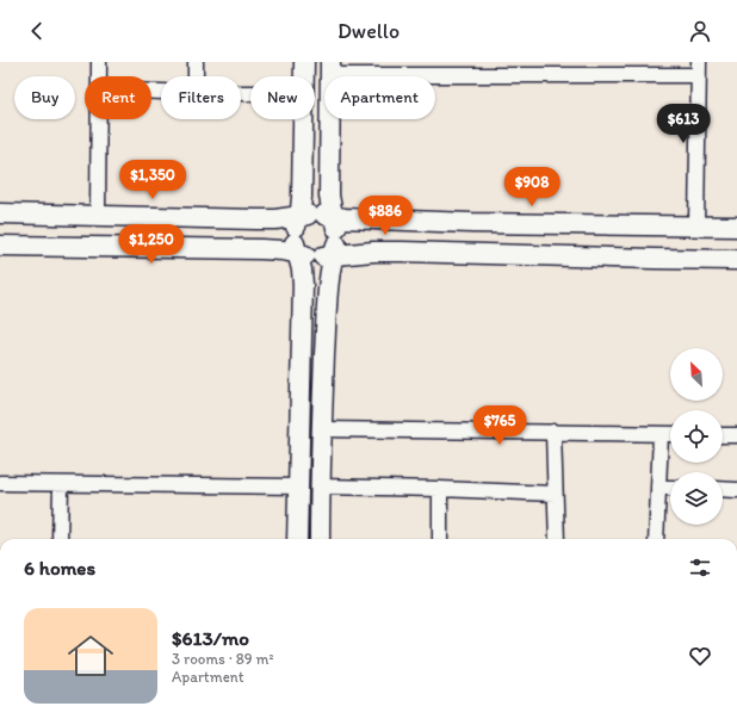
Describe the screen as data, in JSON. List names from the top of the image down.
{
  "north": "top left",
  "page": {
    "header": "Dwello",
    "chip": [
      "Buy",
      "Rent",
      "Filters",
      "New",
      "Apartment"
    ],
    "price": [
      "$613",
      "$1,350",
      "$908",
      "$886",
      "$1,250",
      "$765"
    ],
    "heading": "6 homes",
    "list": [
      {
        "name": "$613/mo",
        "note": "3 rooms · 89 m² · Apartment"
      }
    ]
  }
}
